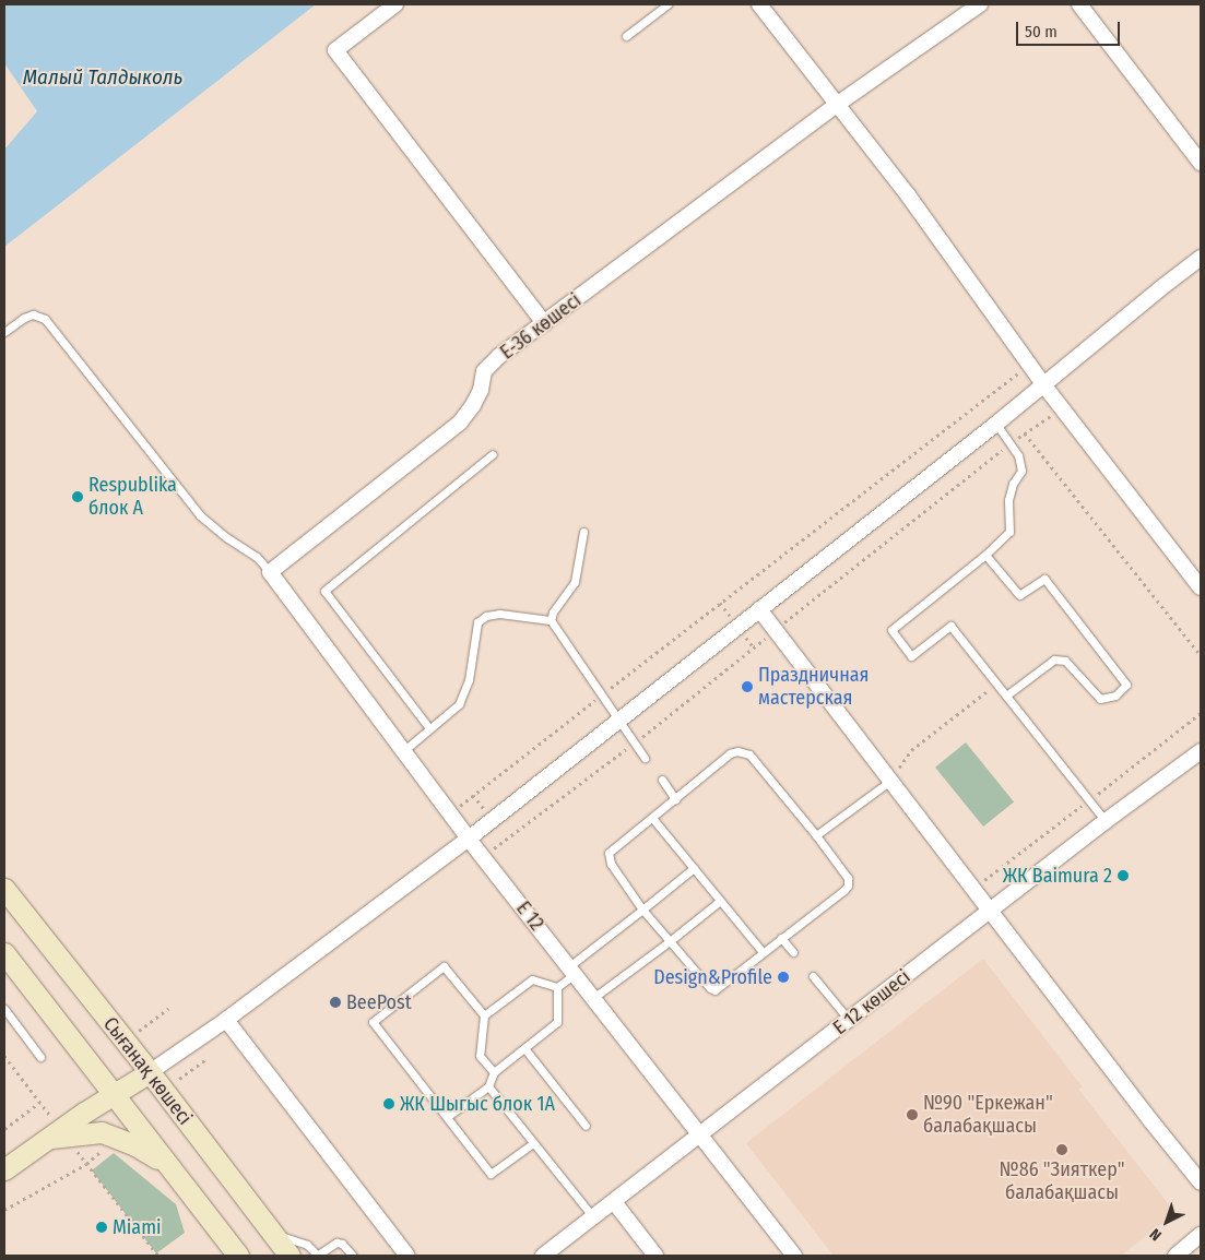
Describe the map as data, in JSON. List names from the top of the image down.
{
  "streets": {
    "main road": ["Сығанақ көшесі"],
    "street": ["Е-36 көшесі", "E 12", "Е 12 көшесі"]
  },
  "crossings": [
    ["Е-36 көшесі", "E 12"],
    ["E 12", "Е 12 көшесі"]
  ],
  "water": ["Малый Талдыколь"],
  "places": [
    "Respublika блок А",
    "Праздничная мастерская",
    "ЖК Baimura 2",
    "Design&Profile",
    "BeePost",
    "ЖК Шыгыс блок 1А",
    "№90 \"Еркежан\" балабақшасы",
    "№86 \"Зияткер\" балабақшасы",
    "Miami"
  ],
  "scale_bar": "50 m",
  "north": "bottom left"
}
